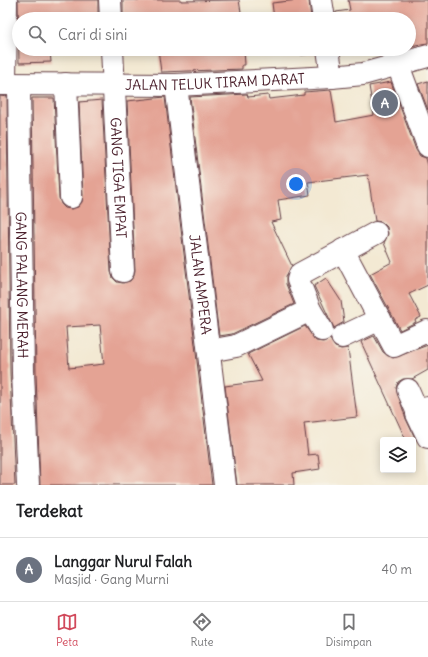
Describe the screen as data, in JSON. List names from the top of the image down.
{
  "streets": {
    "street": [
      "JALAN TELUK TIRAM DARAT",
      "GANG TIGA EMPAT",
      "GANG PALANG MERAH",
      "JALAN AMPERA"
    ]
  },
  "crossings": [
    ["JALAN TELUK TIRAM DARAT", "GANG TIGA EMPAT"],
    ["JALAN TELUK TIRAM DARAT", "GANG PALANG MERAH"],
    ["JALAN TELUK TIRAM DARAT", "JALAN AMPERA"]
  ],
  "page": {
    "search": "Cari di sini",
    "pins": "A",
    "heading": "Terdekat",
    "list": [
      {
        "mark": "A",
        "name": "Langgar Nurul Falah",
        "note": "Masjid · Gang Murni",
        "value": "40 m"
      }
    ],
    "nav": ["Peta", "Rute", "Disimpan"]
  }
}
